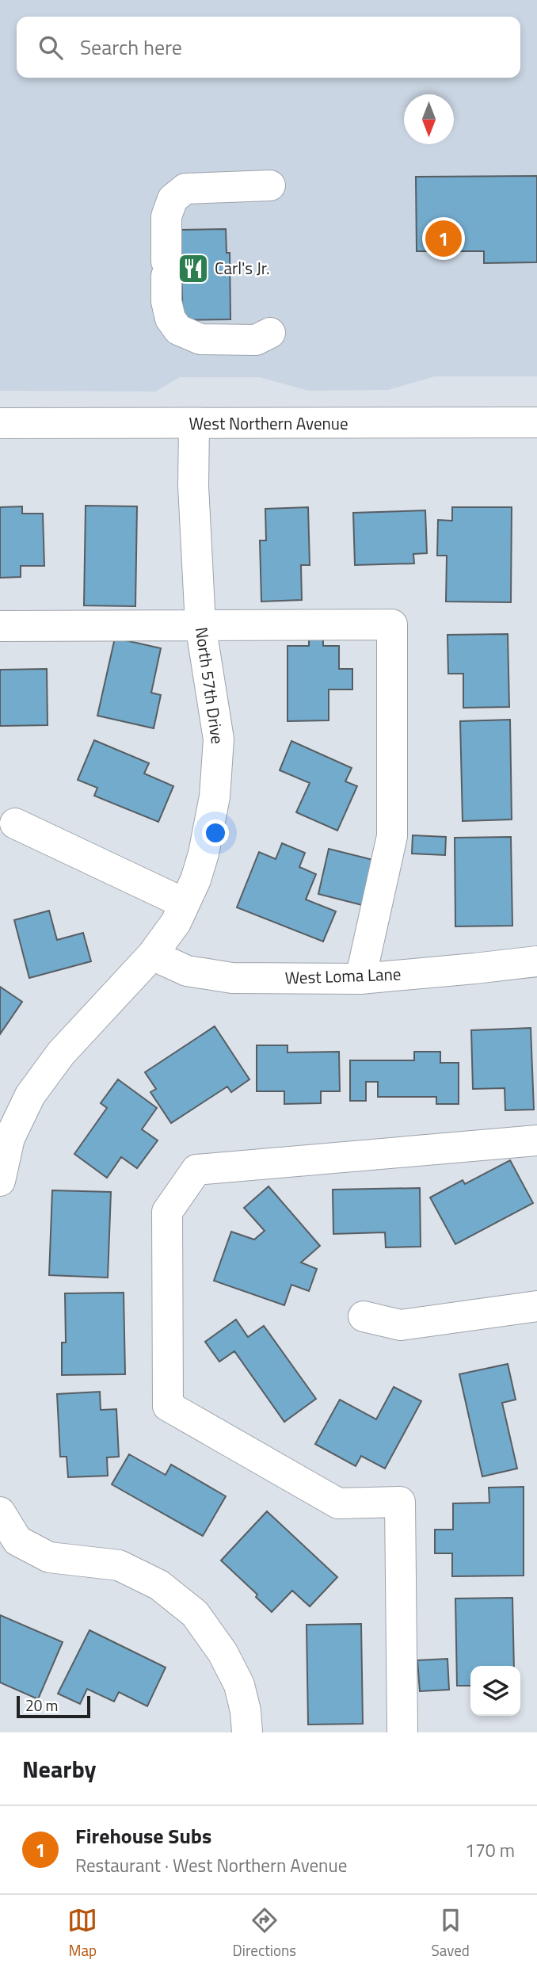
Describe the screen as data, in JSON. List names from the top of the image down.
{
  "streets": {
    "street": ["West Northern Avenue", "North 57th Drive", "West Loma Lane"]
  },
  "crossings": [
    ["West Northern Avenue", "North 57th Drive"],
    ["North 57th Drive", "West Loma Lane"]
  ],
  "places": {
    "restaurant": ["Carl's Jr."]
  },
  "scale_bar": "20 m",
  "north": "bottom",
  "page": {
    "search": "Search here",
    "pins": "1",
    "scale": "20 m",
    "heading": "Nearby",
    "list": [
      {
        "mark": "1",
        "name": "Firehouse Subs",
        "note": "Restaurant · West Northern Avenue",
        "value": "170 m"
      }
    ],
    "nav": ["Map", "Directions", "Saved"]
  }
}
